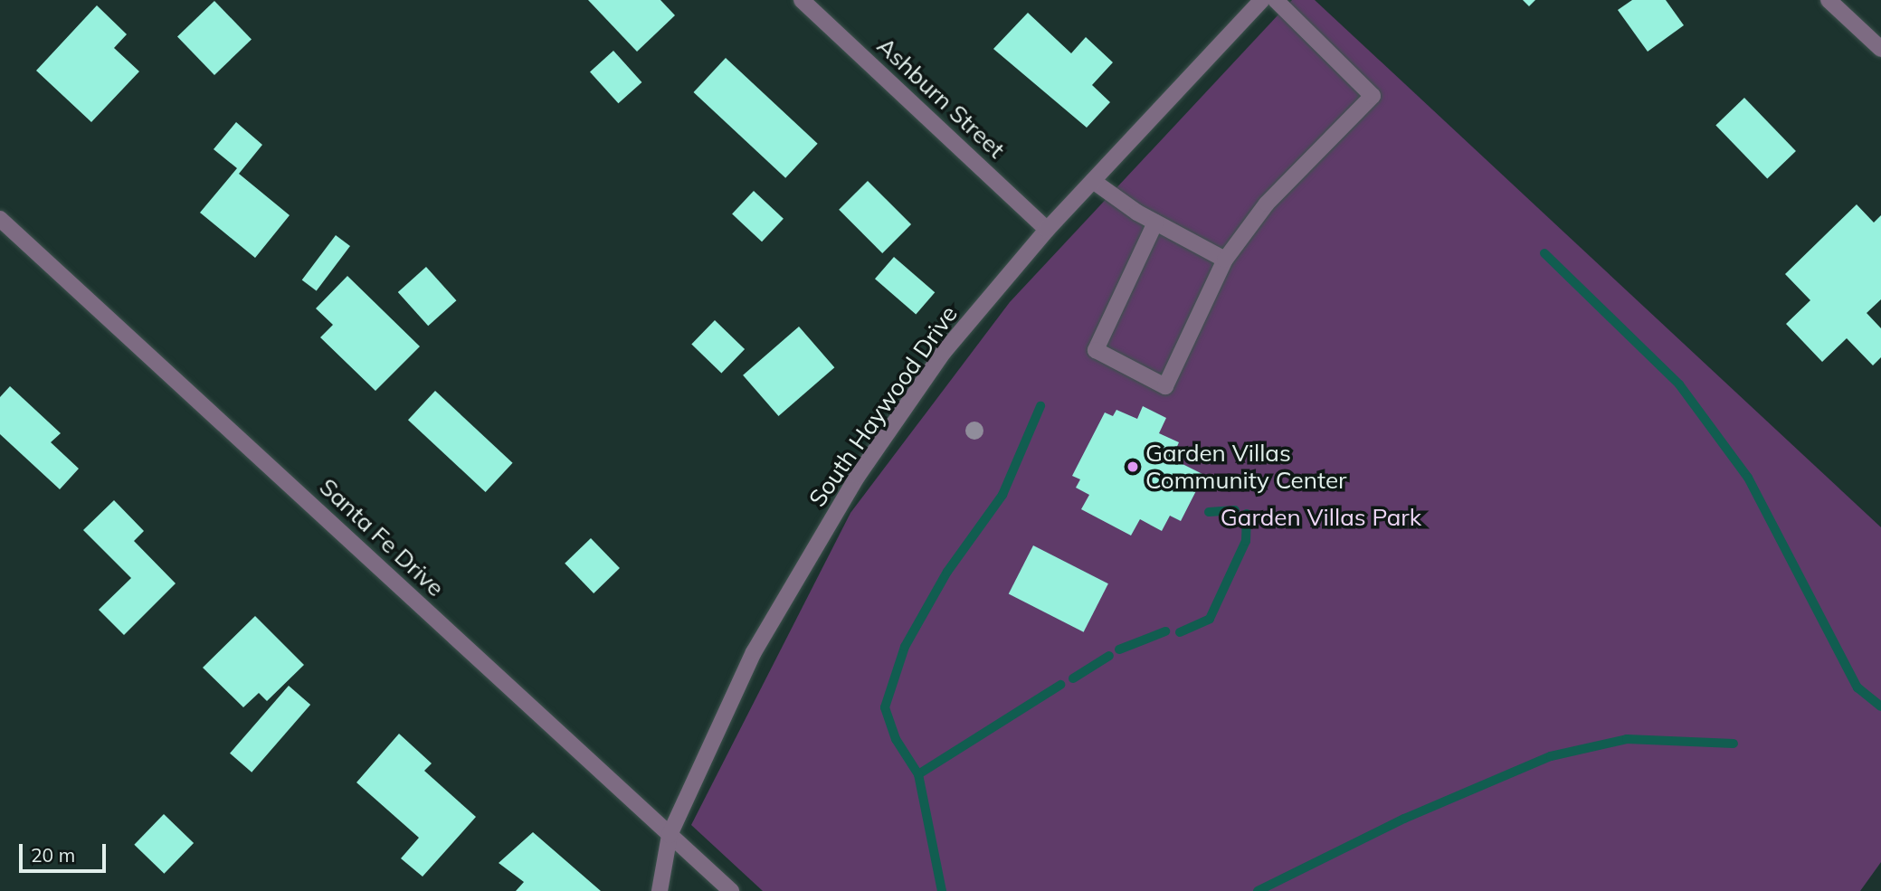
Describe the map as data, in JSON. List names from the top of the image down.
{
  "streets": {
    "street": ["Ashburn Street", "South Haywood Drive", "Santa Fe Drive"]
  },
  "crossings": [
    ["Ashburn Street", "South Haywood Drive"],
    ["South Haywood Drive", "Santa Fe Drive"]
  ],
  "parks": ["Garden Villas Park"],
  "places": ["Garden Villas Community Center"],
  "scale_bar": "20 m"
}
